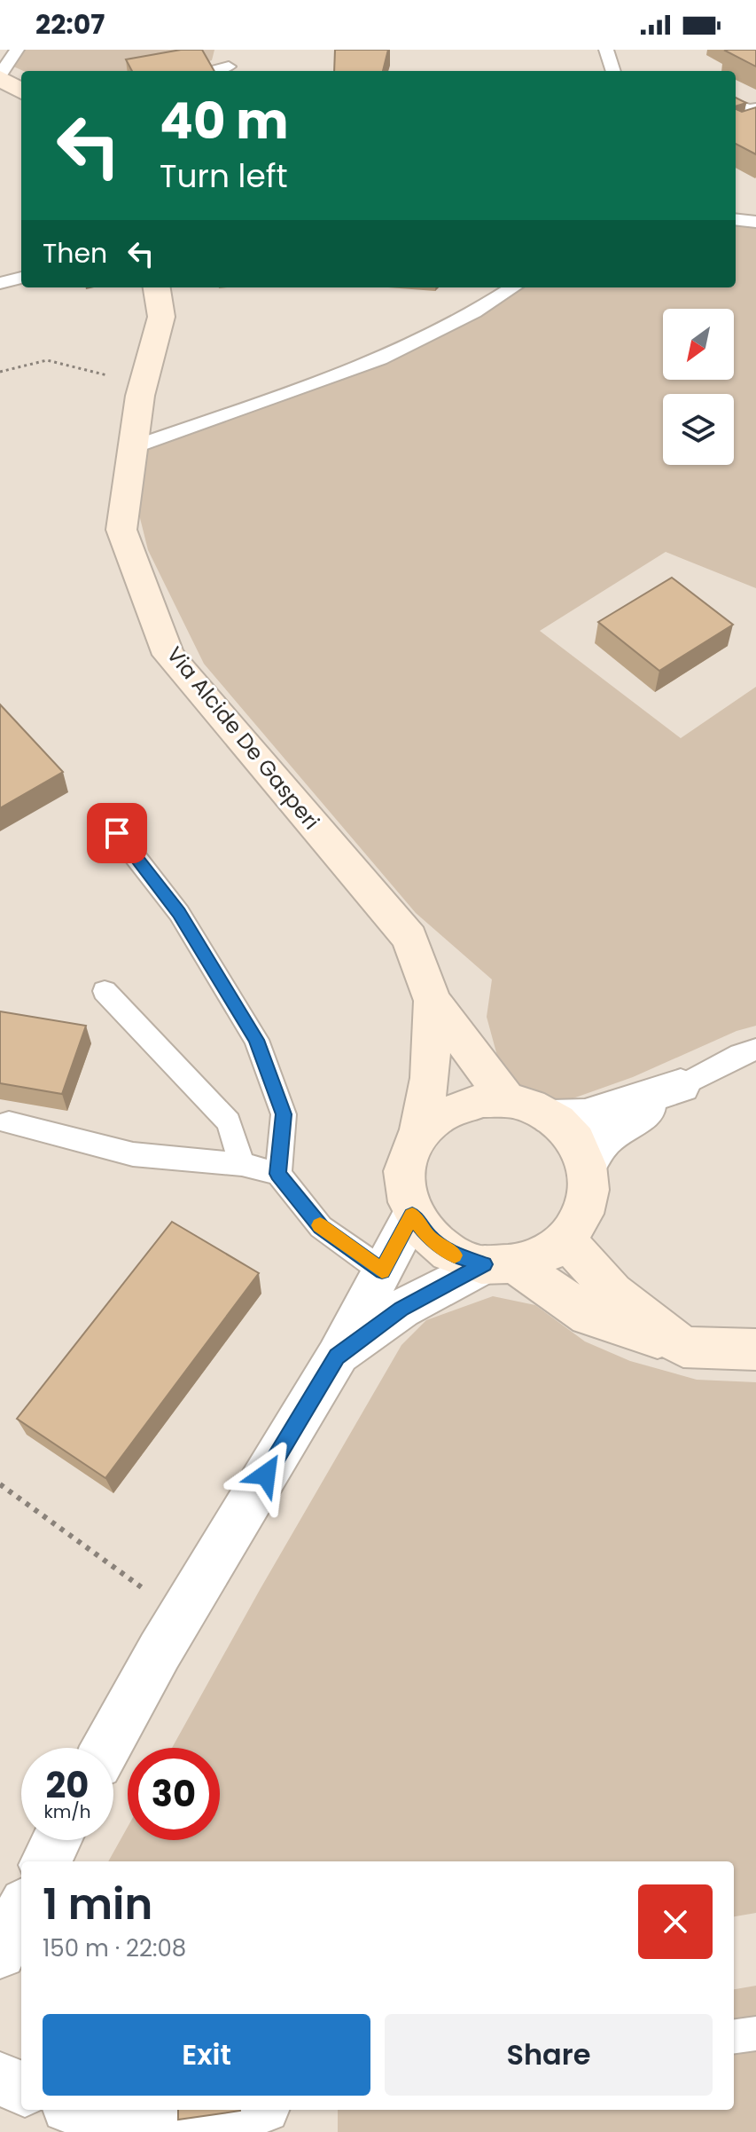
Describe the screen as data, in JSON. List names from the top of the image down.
{
  "streets": {
    "main road": ["Via Alcide De Gasperi"]
  },
  "north": "bottom left",
  "page": {
    "status": "22:07",
    "turn": ["40 m", "Turn left"],
    "then": "Then",
    "speed": "20 km/h",
    "limit": "30",
    "heading": ["1 min", "150 m · 22:08"],
    "buttons": ["Exit", "Share"]
  }
}
